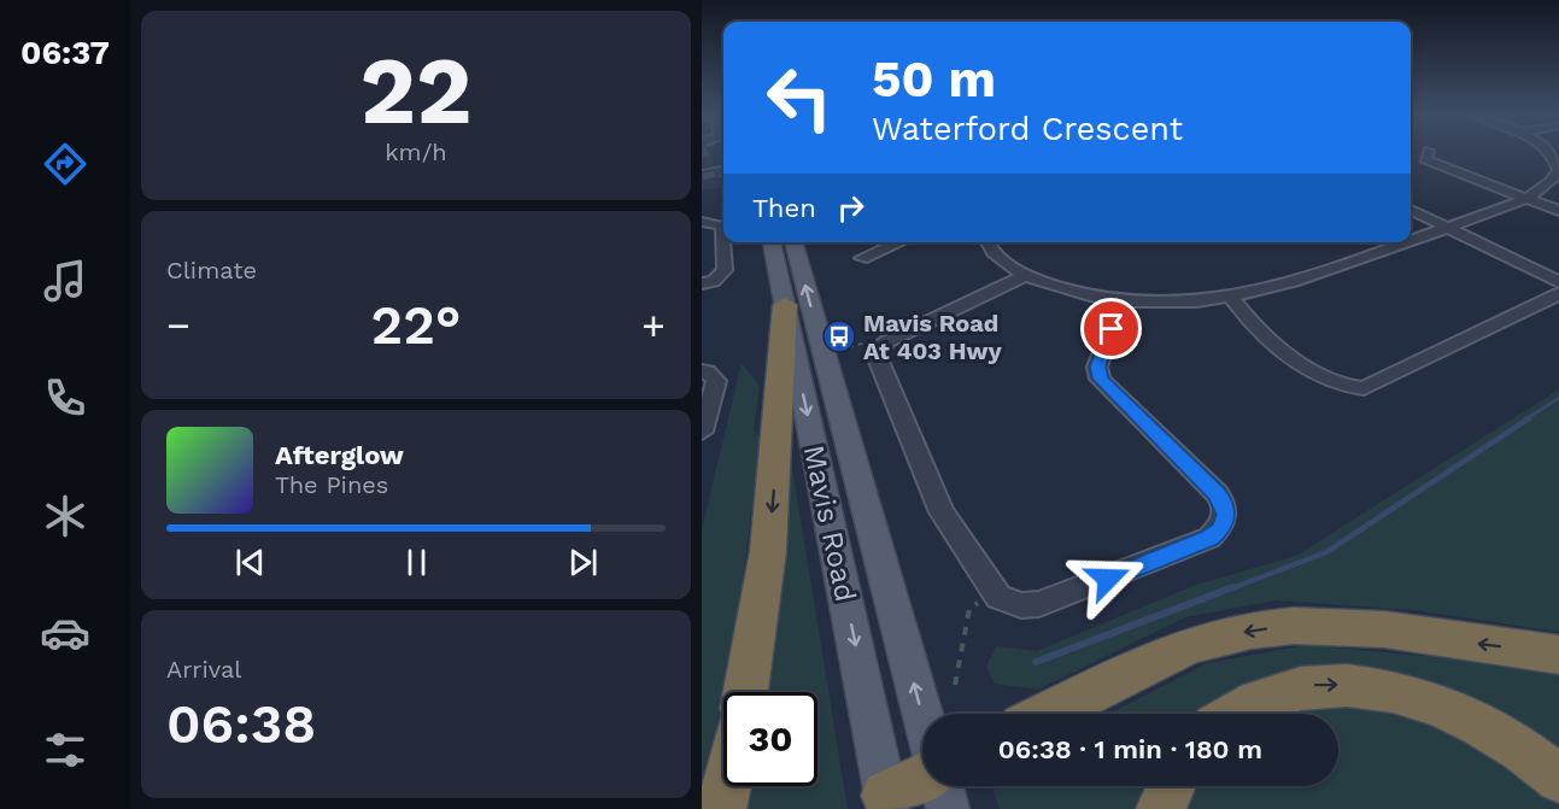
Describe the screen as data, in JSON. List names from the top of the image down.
{
  "streets": {
    "main road": ["Mavis Road"]
  },
  "places": {
    "bus stop": ["Mavis Road At 403 Hwy"]
  },
  "page": {
    "tabs": "06:37",
    "tile": [
      ["22", "km/h"],
      "Climate",
      ["Arrival", "06:38"]
    ],
    "turn": ["50 m", "Waterford Crescent"],
    "then": "Then",
    "heat": ["−", "22°", "+"],
    "song": ["Afterglow", "The Pines"],
    "limit": "30",
    "trip": "06:38 · 1 min · 180 m"
  }
}
